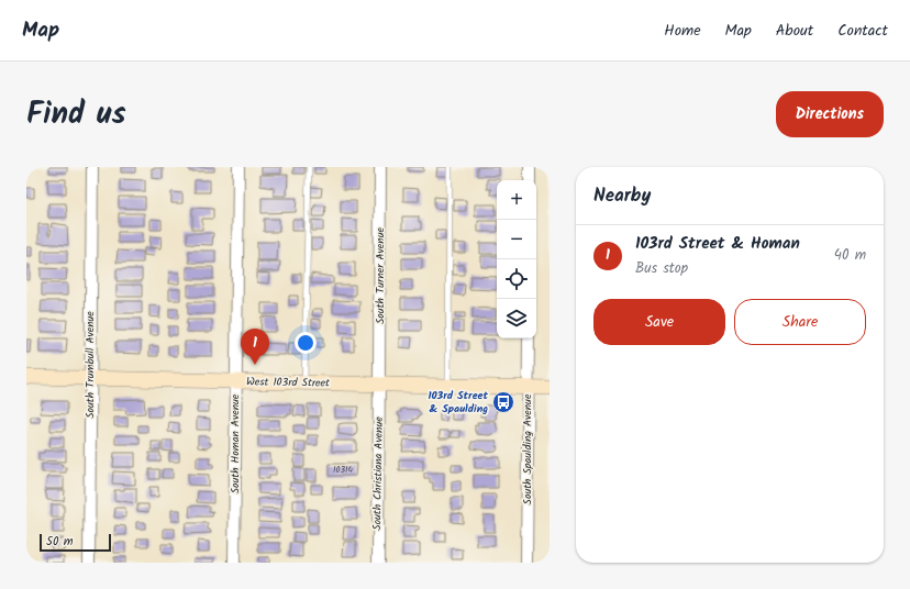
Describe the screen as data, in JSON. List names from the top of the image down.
{
  "streets": {
    "main road": ["West 103rd Street"],
    "street": [
      "South Turner Avenue",
      "South Trumbull Avenue",
      "South Homan Avenue",
      "South Spaulding Avenue",
      "South Christiana Avenue"
    ]
  },
  "crossings": [
    ["South Turner Avenue", "West 103rd Street"],
    ["South Turner Avenue", "South Christiana Avenue"],
    ["South Trumbull Avenue", "West 103rd Street"],
    ["West 103rd Street", "South Homan Avenue"],
    ["West 103rd Street", "South Spaulding Avenue"],
    ["West 103rd Street", "South Christiana Avenue"]
  ],
  "places": {
    "bus stop": ["103rd Street & Spaulding"]
  },
  "house_numbers": ["10314"],
  "scale_bar": "50 m",
  "page": {
    "header": "Map",
    "nav": [
      "Home",
      "Map",
      "About",
      "Contact"
    ],
    "title": "Find us",
    "buttons": [
      "Directions",
      ["Save", "Share"]
    ],
    "heading": "Nearby",
    "map_buttons": ["+", "−"],
    "list": [
      {
        "mark": "1",
        "name": "103rd Street & Homan",
        "note": "Bus stop",
        "value": "40 m"
      }
    ],
    "pins": "1",
    "scale": "50 m"
  }
}
